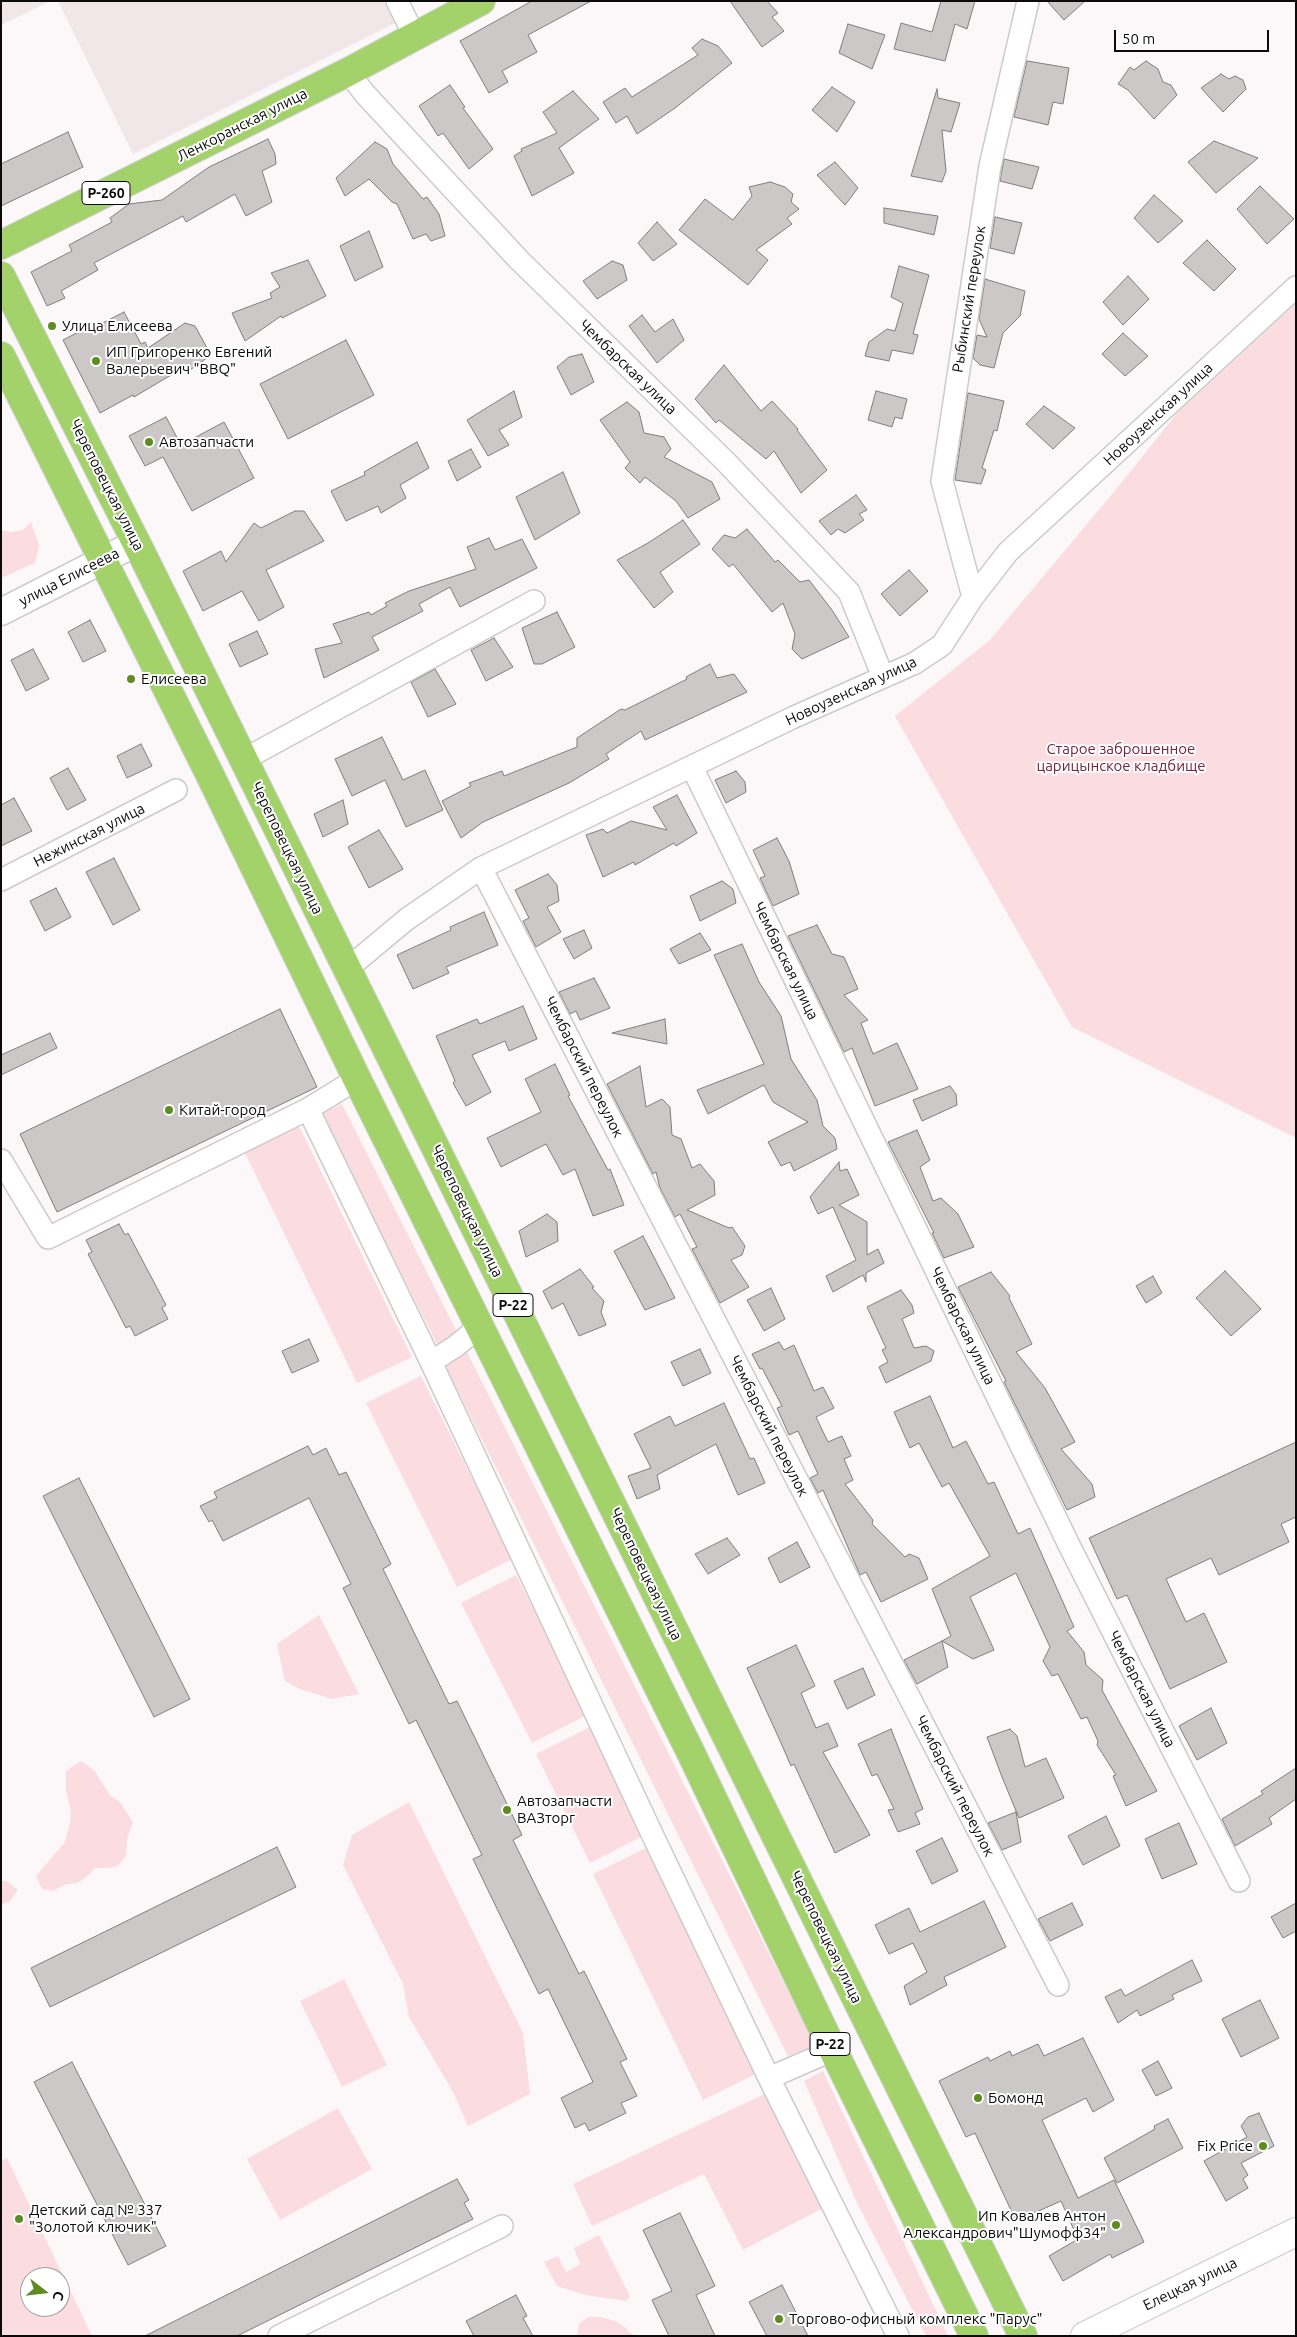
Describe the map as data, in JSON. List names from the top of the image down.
{
  "streets": {
    "highway": [
      "Ленкоранская улица",
      "Р-260",
      "Череповецкая улица",
      "Р-22"
    ],
    "main road": ["Елецкая улица"],
    "street": [
      "Рыбинский переулок",
      "Чембарская улица",
      "Новоузенская улица",
      "улица Елисеева",
      "Нежинская улица",
      "Чембарский переулок"
    ]
  },
  "crossings": [
    ["Ленкоранская улица", "Чембарская улица"],
    ["Рыбинский переулок", "Новоузенская улица"],
    ["Чембарская улица", "Новоузенская улица"],
    ["Новоузенская улица", "Череповецкая улица"],
    ["Новоузенская улица", "Чембарский переулок"],
    ["Череповецкая улица", "улица Елисеева"],
    ["улица Елисеева", "Р-22"]
  ],
  "parks": ["Старое заброшенное царицынское кладбище"],
  "places": [
    "Улица Елисеева",
    "ИП Григоренко Евгений Валерьевич \"BBQ\"",
    "Автозапчасти",
    "Елисеева",
    "Китай-город",
    "Автозапчасти ВАЗторг",
    "Бомонд",
    "Fix Price",
    "Детский сад № 337 \"Золотой ключик\"",
    "Ип Ковалев Антон Александрович\"Шумофф34\"",
    "Торгово-офисный комплекс \"Парус\""
  ],
  "scale_bar": "50 m",
  "north": "right"
}
